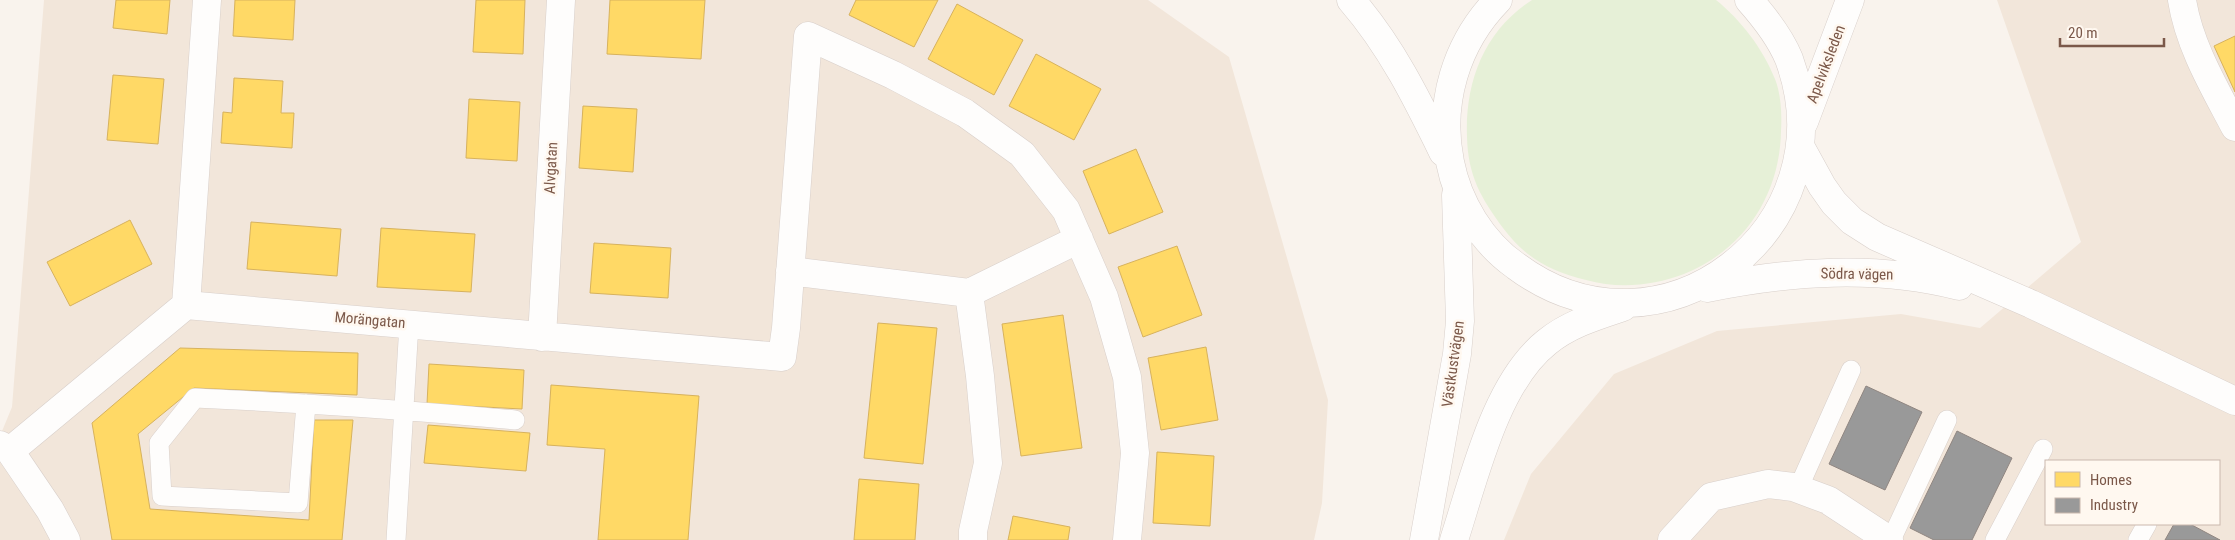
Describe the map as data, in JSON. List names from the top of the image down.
{
  "streets": {
    "street": [
      "Apelviksleden",
      "Alvgatan",
      "Södra vägen",
      "Morängatan",
      "Västkustvägen"
    ]
  },
  "crossings": [
    ["Apelviksleden", "Södra vägen"],
    ["Alvgatan", "Morängatan"]
  ],
  "legend": ["Homes", "Industry"],
  "scale_bar": "20 m"
}
